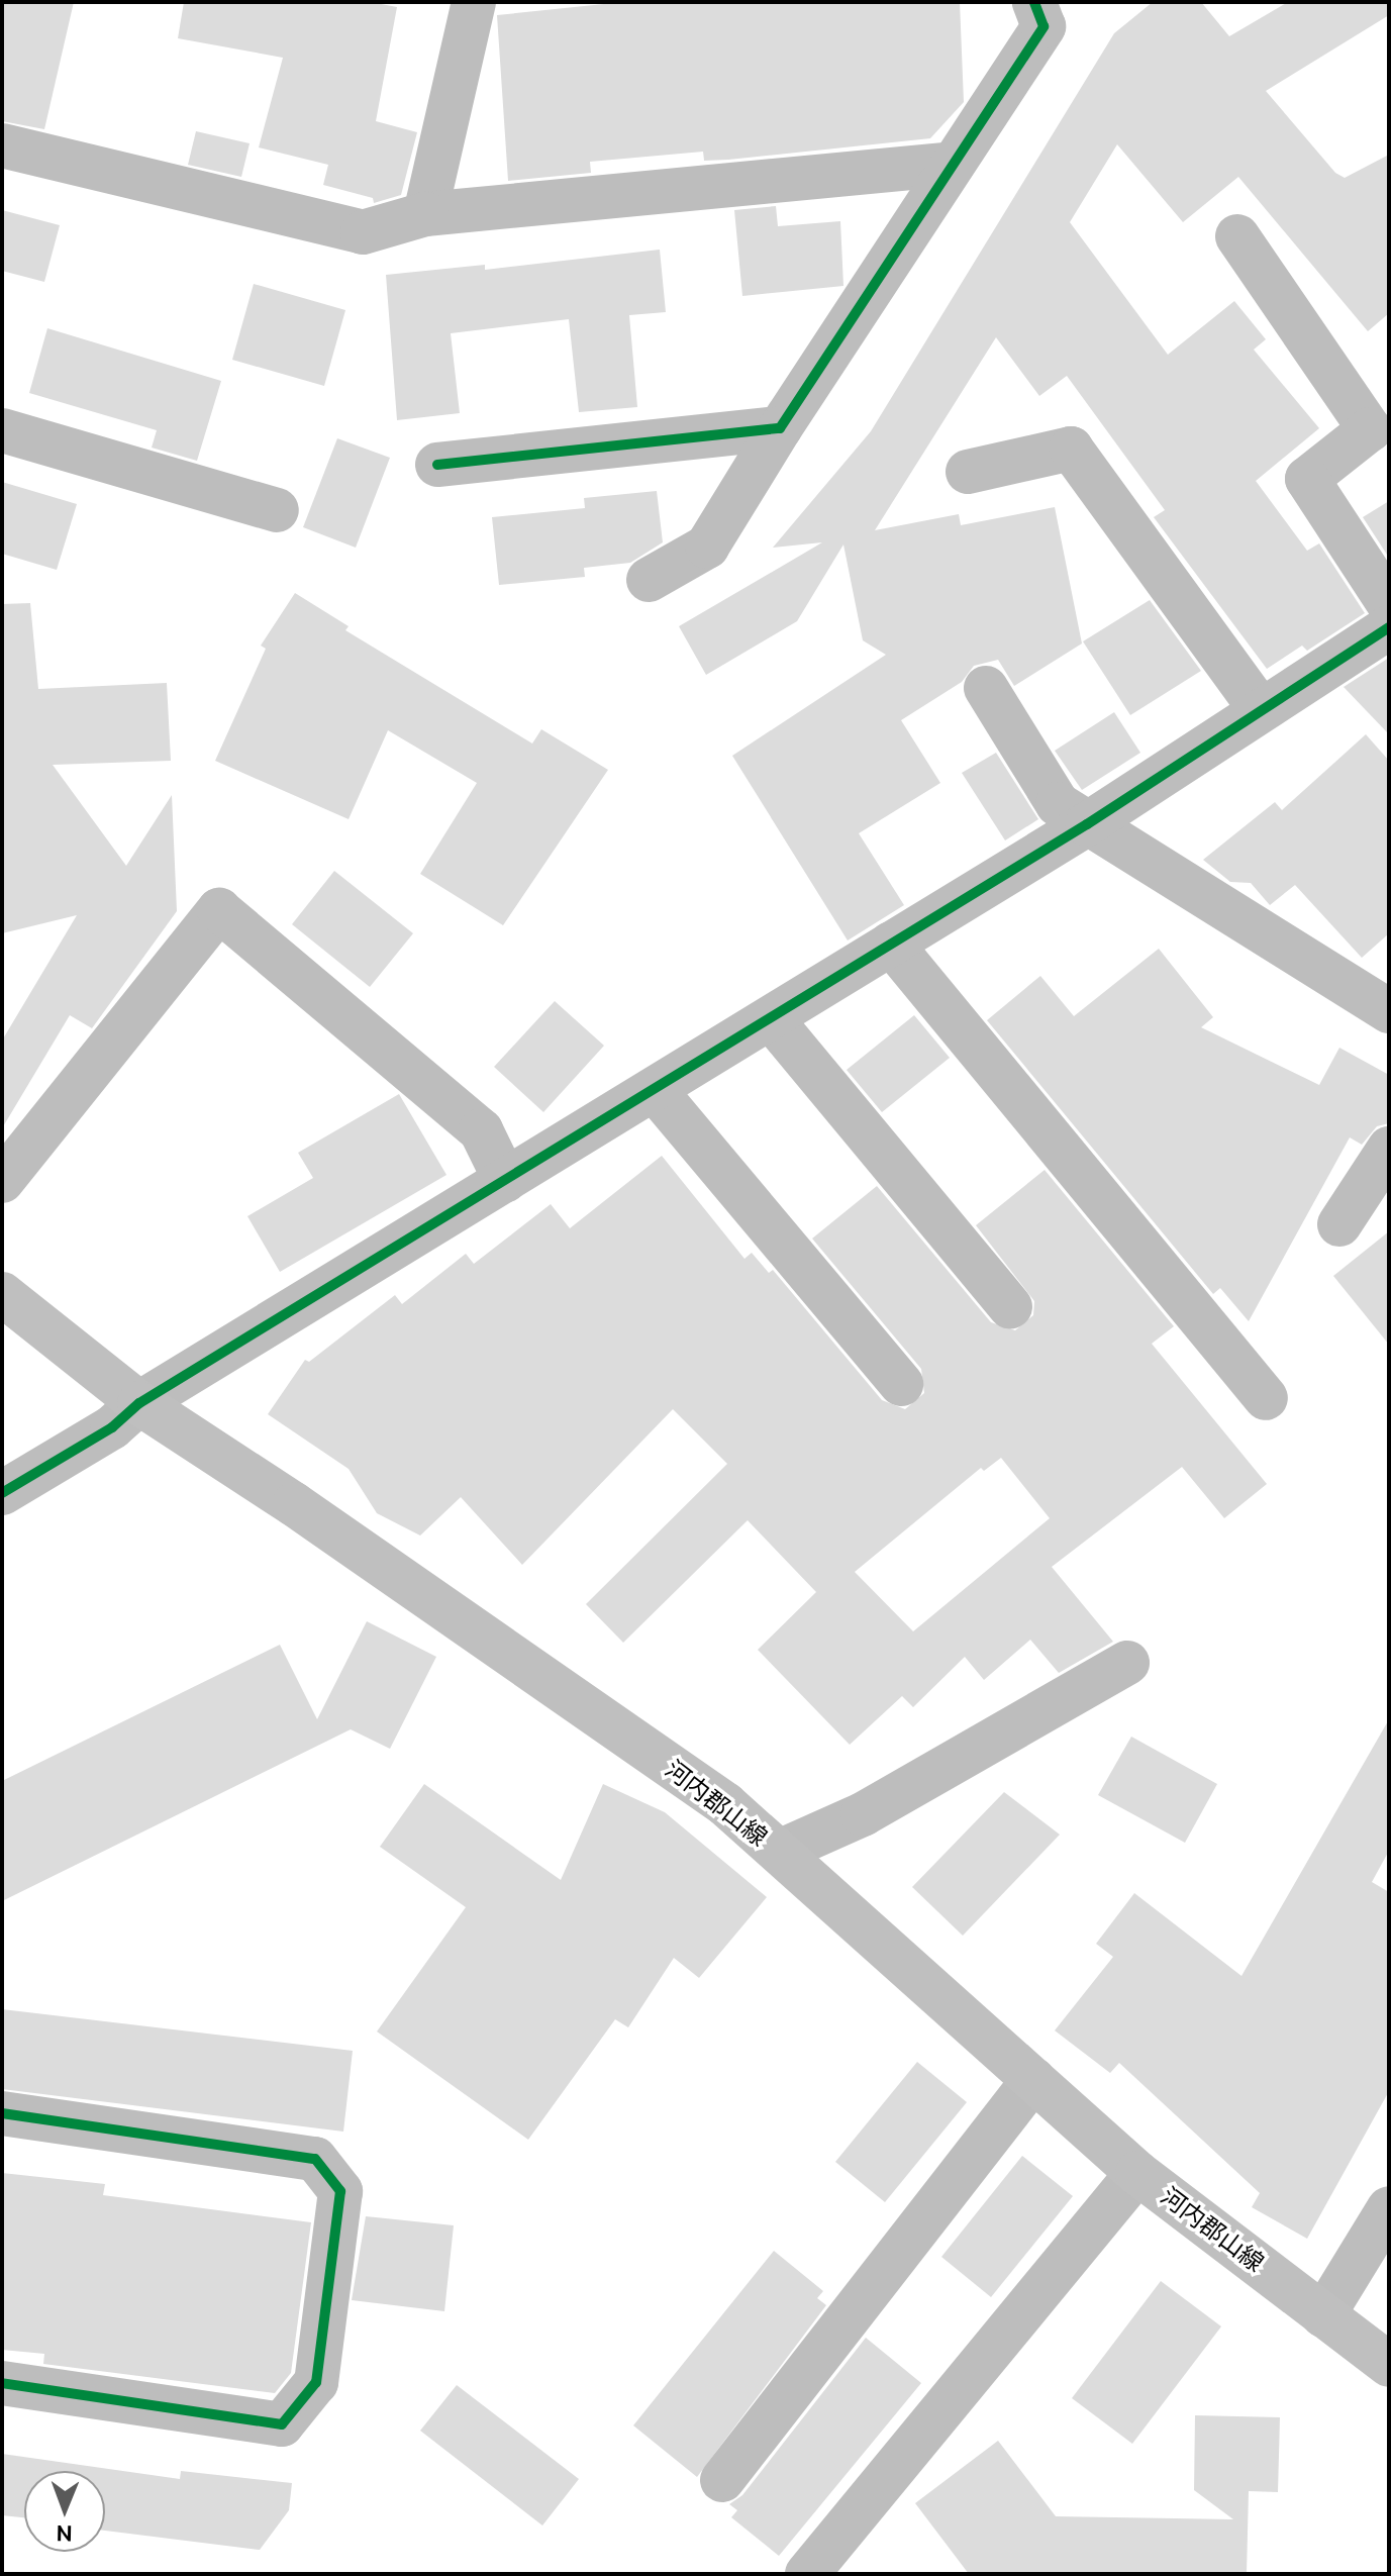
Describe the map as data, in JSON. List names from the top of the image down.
{
  "streets": {
    "main road": ["河内郡山線"]
  },
  "north": "bottom"
}
